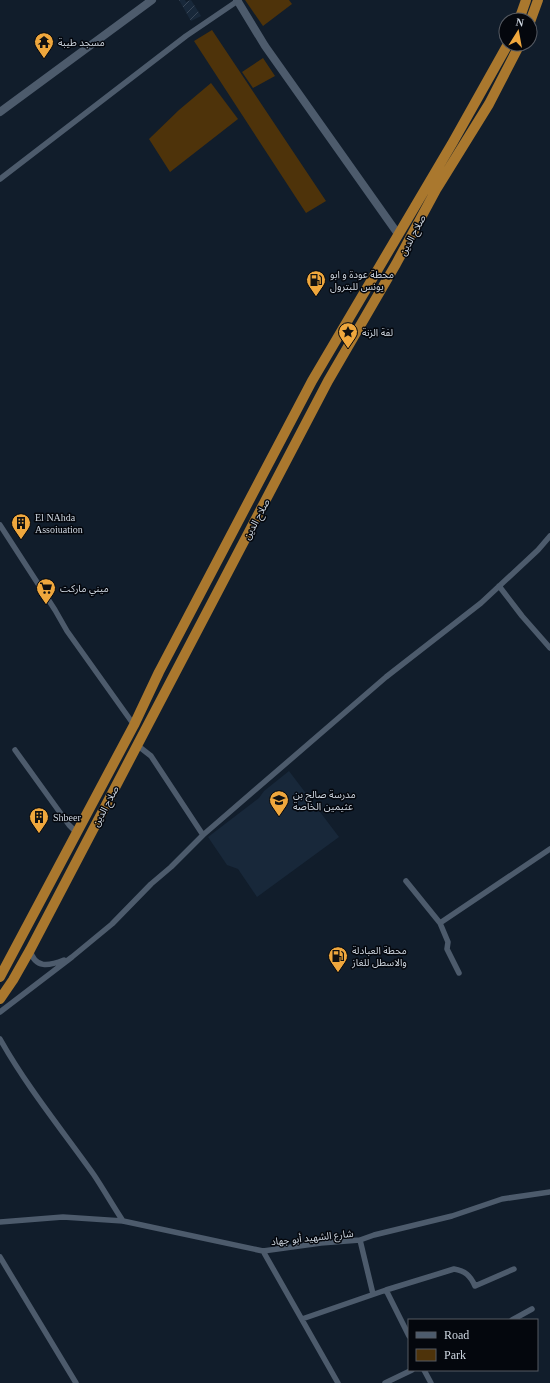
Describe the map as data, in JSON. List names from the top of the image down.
{
  "streets": {
    "highway": ["صلاح الدين"],
    "street": ["شارع الشهيد أبو جهاد"]
  },
  "places": {
    "temple": ["مسجد طيبة"],
    "fuel station": ["محطة عودة و ابو يونس للبترول", "محطة العبادلة والاسطل للغاز"],
    "place": ["لفة الزنة"],
    "building": ["El NAhda Assoiuation", "Shbeer"],
    "supermarket": ["ميني ماركت"],
    "school or university": ["مدرسة صالح بن عثيمين الخاصة"]
  },
  "legend": ["Road", "Park"],
  "north": "top"
}
